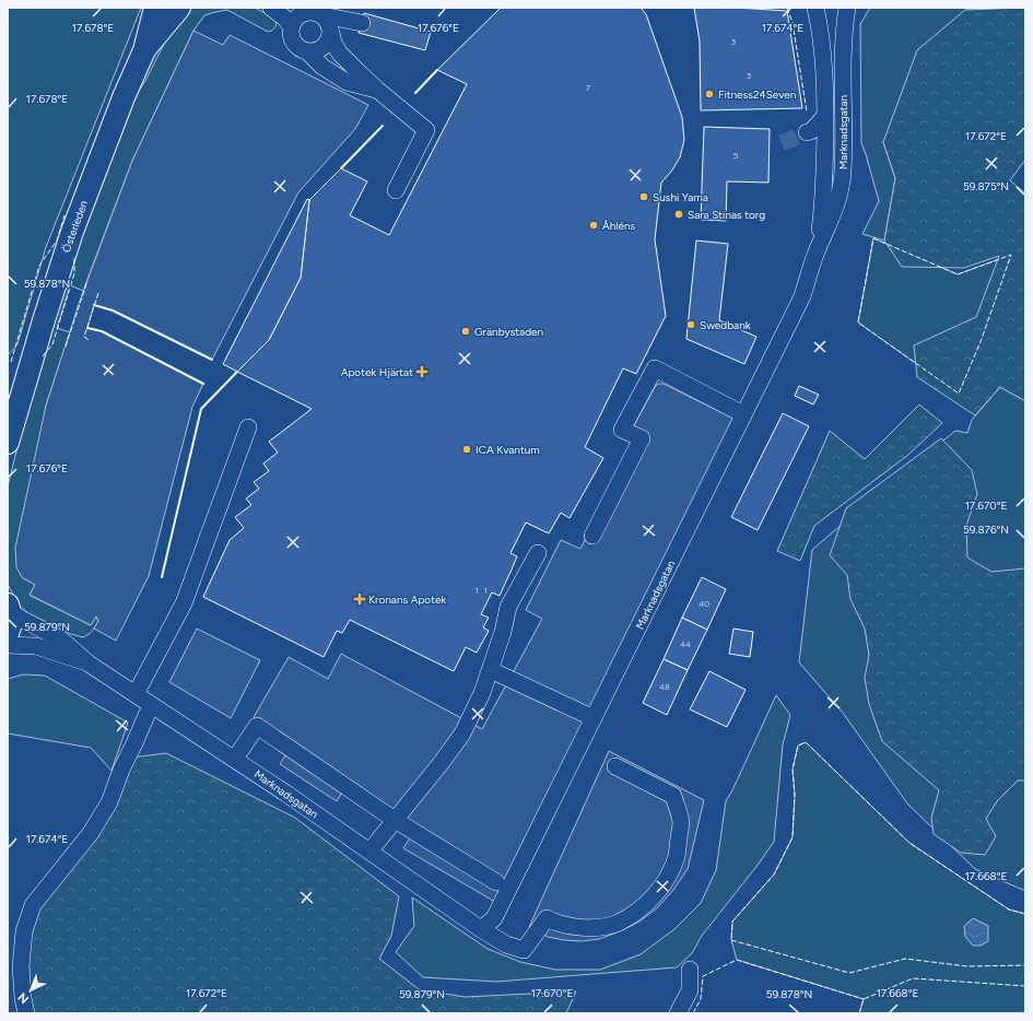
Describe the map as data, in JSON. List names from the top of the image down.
{
  "streets": {
    "main road": ["Österleden"],
    "street": ["Marknadsgatan"]
  },
  "places": {
    "other": [
      "Fitness24Seven",
      "Sushi Yama",
      "Sara Stinas torg",
      "Åhléns",
      "Swedbank",
      "Gränbystaden",
      "ICA Kvantum"
    ],
    "health": ["Apotek Hjärtat", "Kronans Apotek"]
  },
  "house_numbers": [
    "3",
    "3",
    "7",
    "5",
    "1",
    "1",
    "40",
    "44",
    "48"
  ],
  "north": "bottom left",
  "coordinates": [
    "17.678°E",
    "17.676°E",
    "17.674°E",
    "17.672°E",
    "59.875°N",
    "59.878°N",
    "17.670°E",
    "59.876°N",
    "59.879°N",
    "17.668°E"
  ]
}
